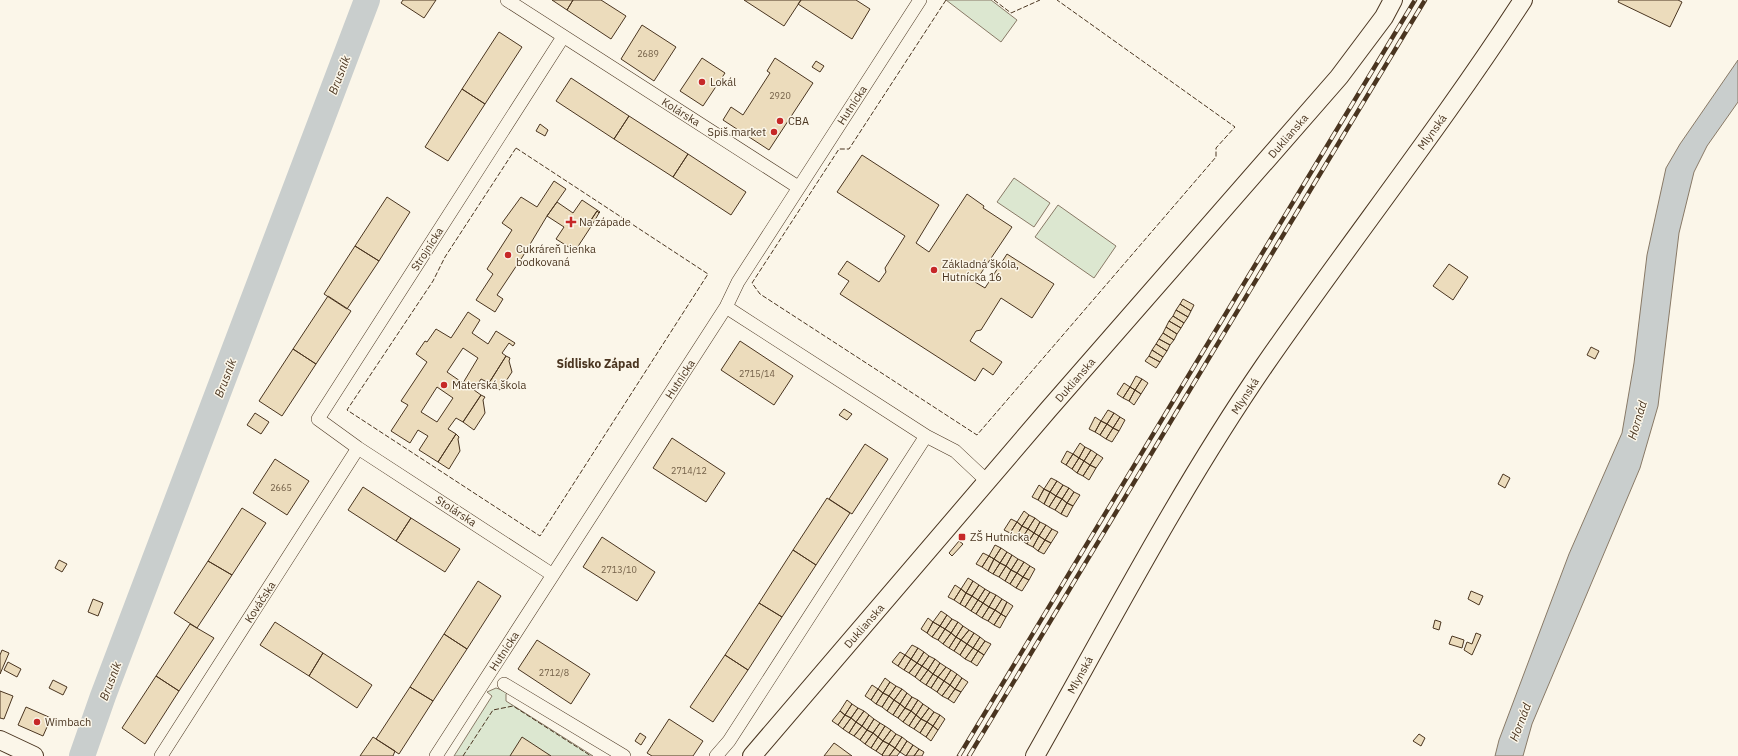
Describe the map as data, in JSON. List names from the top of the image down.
{
  "streets": {
    "main road": ["Mlynská", "Duklianska"],
    "street": [
      "Hutnícka",
      "Kolárska",
      "Strojnícka",
      "Stolárska",
      "Kováčska"
    ]
  },
  "crossings": [
    ["Hutnícka", "Kolárska"],
    ["Hutnícka", "Stolárska"],
    ["Kolárska", "Strojnícka"],
    ["Strojnícka", "Stolárska"],
    ["Strojnícka", "Kováčska"],
    ["Stolárska", "Kováčska"]
  ],
  "districts": ["Sídlisko Západ"],
  "water": ["Brusník", "Hornád"],
  "places": {
    "other": [
      "Lokál",
      "CBA",
      "Spiš market",
      "Cukráreň Lienka bodkovaná",
      "Základná škola, Hutnícka 16",
      "Materská škola",
      "Wimbach"
    ],
    "health": ["Na západe"],
    "transit": ["ZŠ Hutnícka"]
  },
  "house_numbers": [
    "2689",
    "2920",
    "2715/14",
    "2714/12",
    "2665",
    "2713/10",
    "2712/8"
  ]
}
